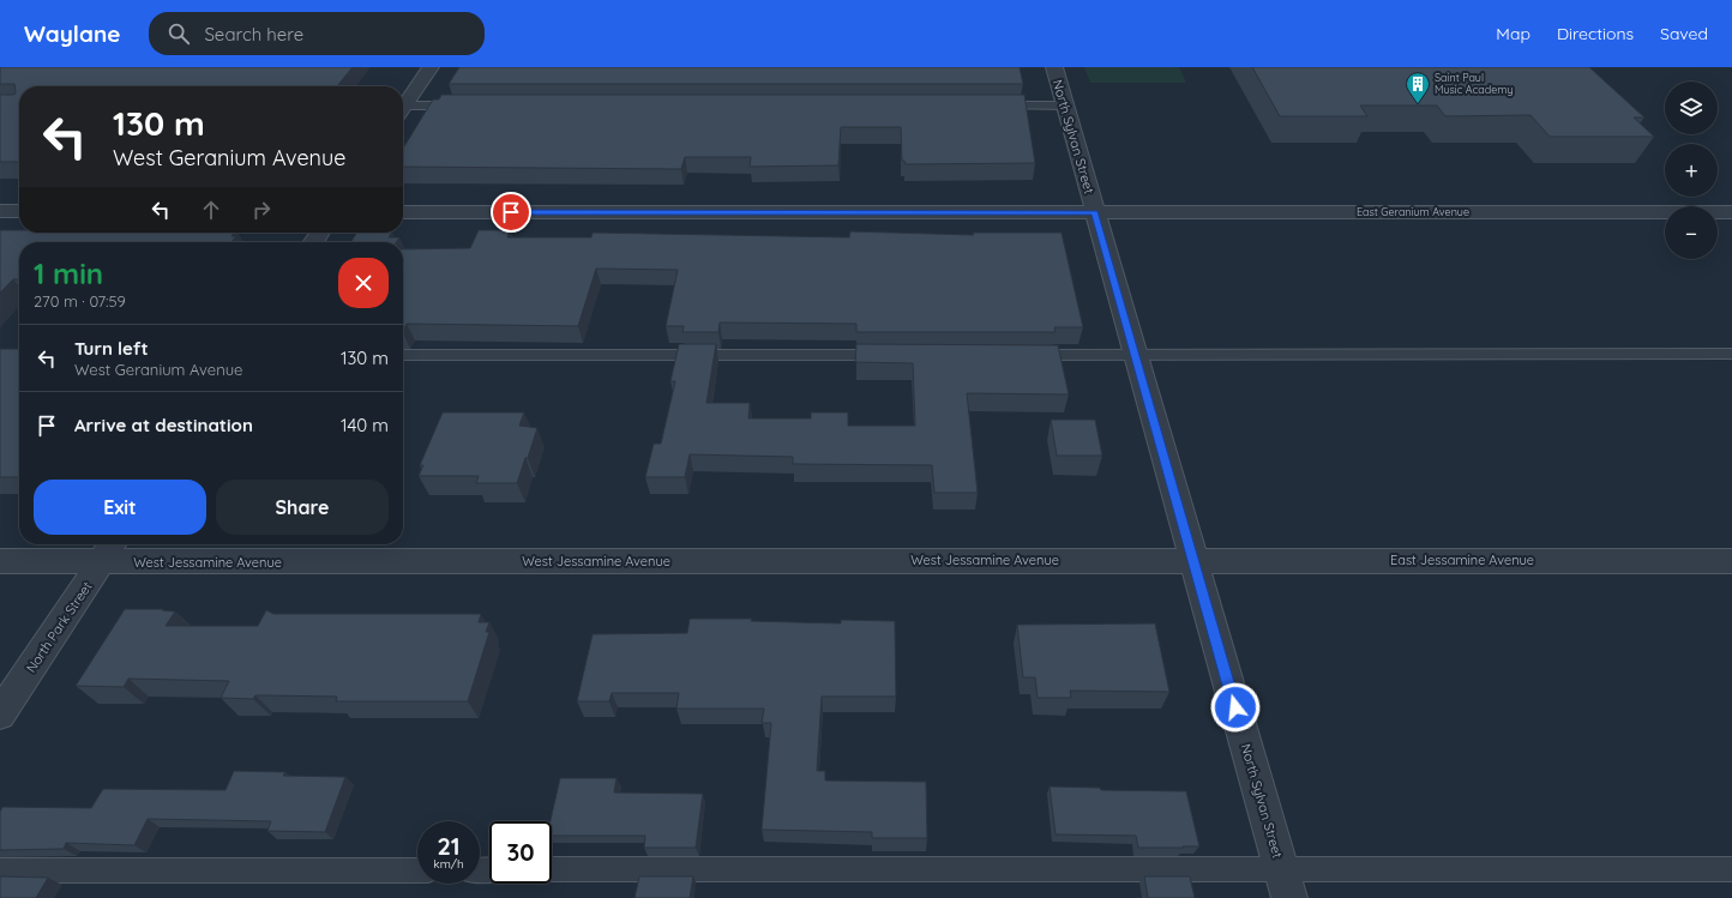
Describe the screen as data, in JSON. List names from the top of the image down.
{
  "streets": {
    "street": [
      "North Sylvan Street",
      "East Geranium Avenue",
      "West Jessamine Avenue",
      "East Jessamine Avenue",
      "North Park Street"
    ]
  },
  "crossings": [
    ["North Sylvan Street", "East Geranium Avenue"],
    ["North Sylvan Street", "West Jessamine Avenue"],
    ["North Sylvan Street", "East Jessamine Avenue"],
    ["West Jessamine Avenue", "East Jessamine Avenue"],
    ["West Jessamine Avenue", "North Park Street"]
  ],
  "places": {
    "building": ["Saint Paul Music Academy"]
  },
  "page": {
    "header": "Waylane",
    "search": "Search here",
    "nav": ["Map", "Directions", "Saved"],
    "map_buttons": ["+", "−"],
    "turn": ["130 m", "West Geranium Avenue"],
    "heading": ["1 min", "270 m · 07:59"],
    "list": [
      {
        "name": "Turn left",
        "note": "West Geranium Avenue",
        "value": "130 m"
      },
      {
        "name": "Arrive at destination",
        "value": "140 m"
      }
    ],
    "buttons": ["Exit", "Share"],
    "speed": "21 km/h",
    "limit": "30"
  }
}
